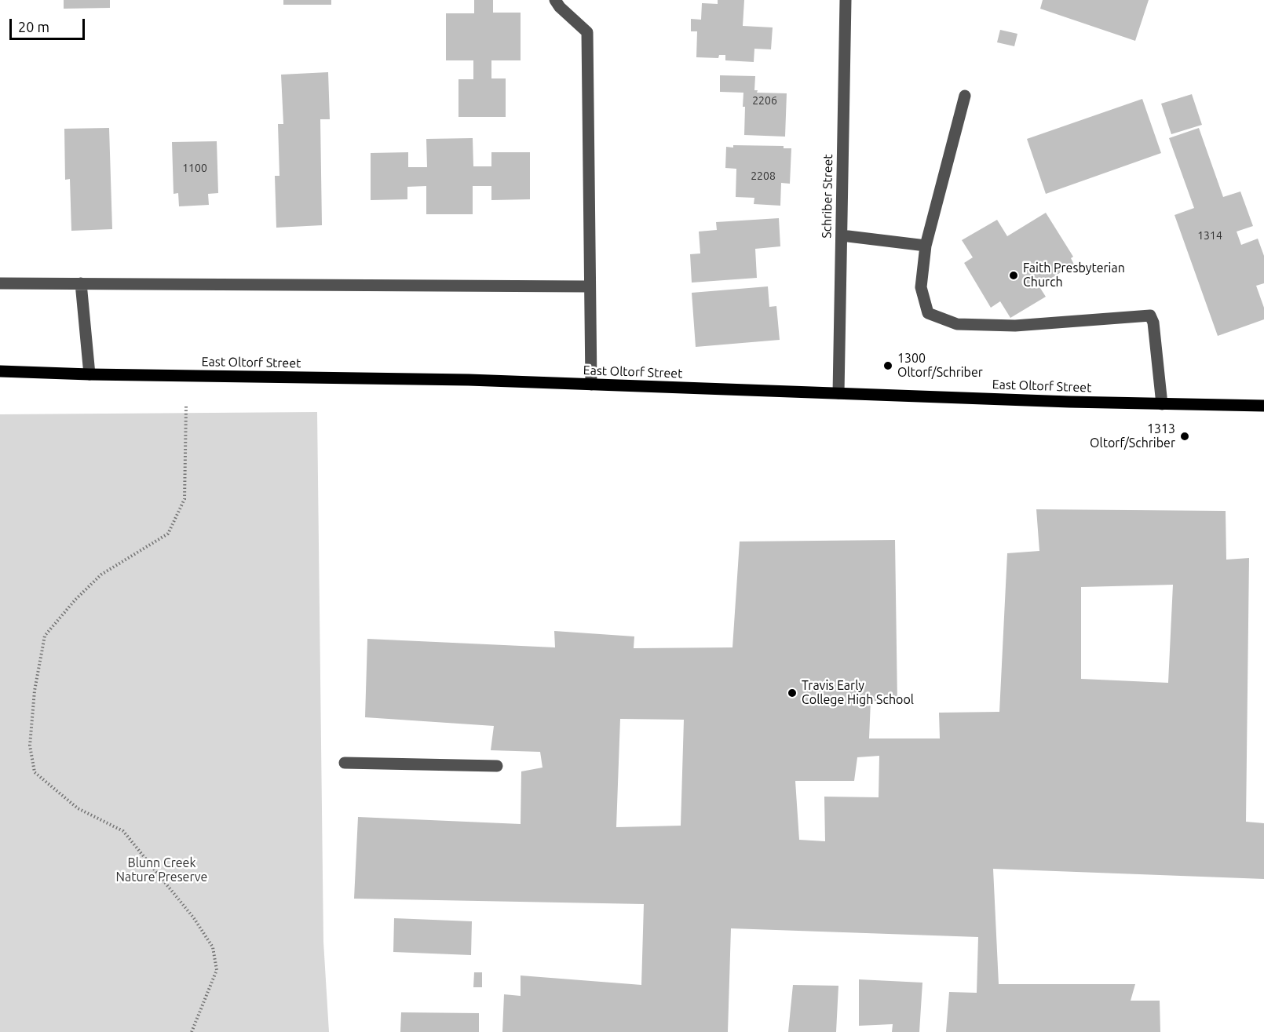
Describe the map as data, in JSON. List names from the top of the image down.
{
  "streets": {
    "main road": ["East Oltorf Street"],
    "street": ["Schriber Street"]
  },
  "crossings": [
    ["Schriber Street", "East Oltorf Street"]
  ],
  "parks": ["Blunn Creek Nature Preserve"],
  "places": [
    "Faith Presbyterian Church",
    "1300 Oltorf/Schriber",
    "1313 Oltorf/Schriber",
    "Travis Early College High School"
  ],
  "house_numbers": [
    "2206",
    "1100",
    "2208",
    "1314"
  ],
  "scale_bar": "20 m"
}
